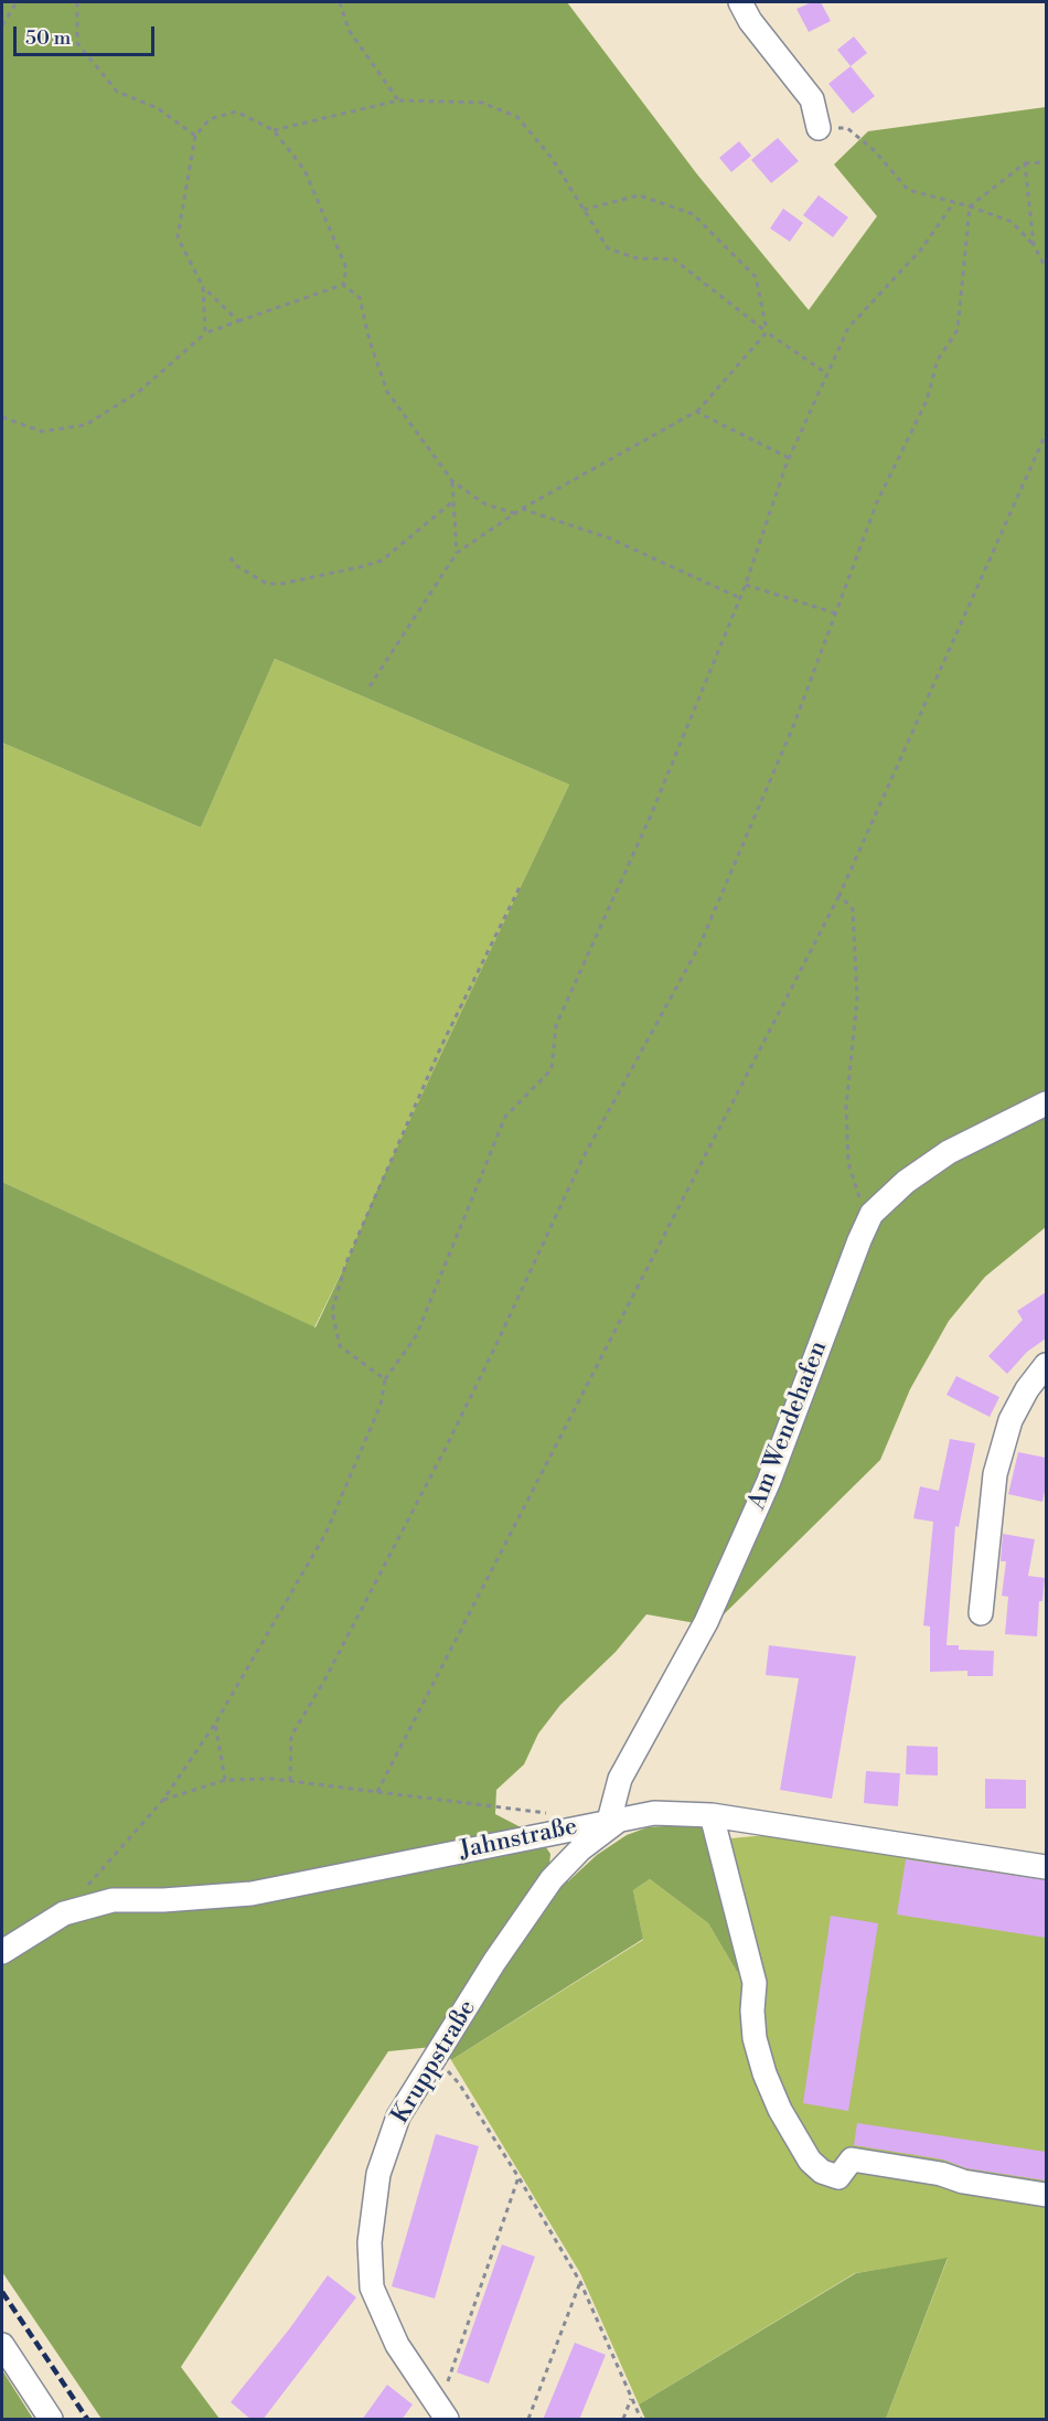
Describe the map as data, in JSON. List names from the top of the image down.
{
  "streets": {
    "street": ["Am Wendehafen", "Jahnstraße", "Kruppstraße"]
  },
  "crossings": [
    ["Am Wendehafen", "Jahnstraße"],
    ["Am Wendehafen", "Kruppstraße"],
    ["Jahnstraße", "Kruppstraße"]
  ],
  "scale_bar": "50 m"
}
